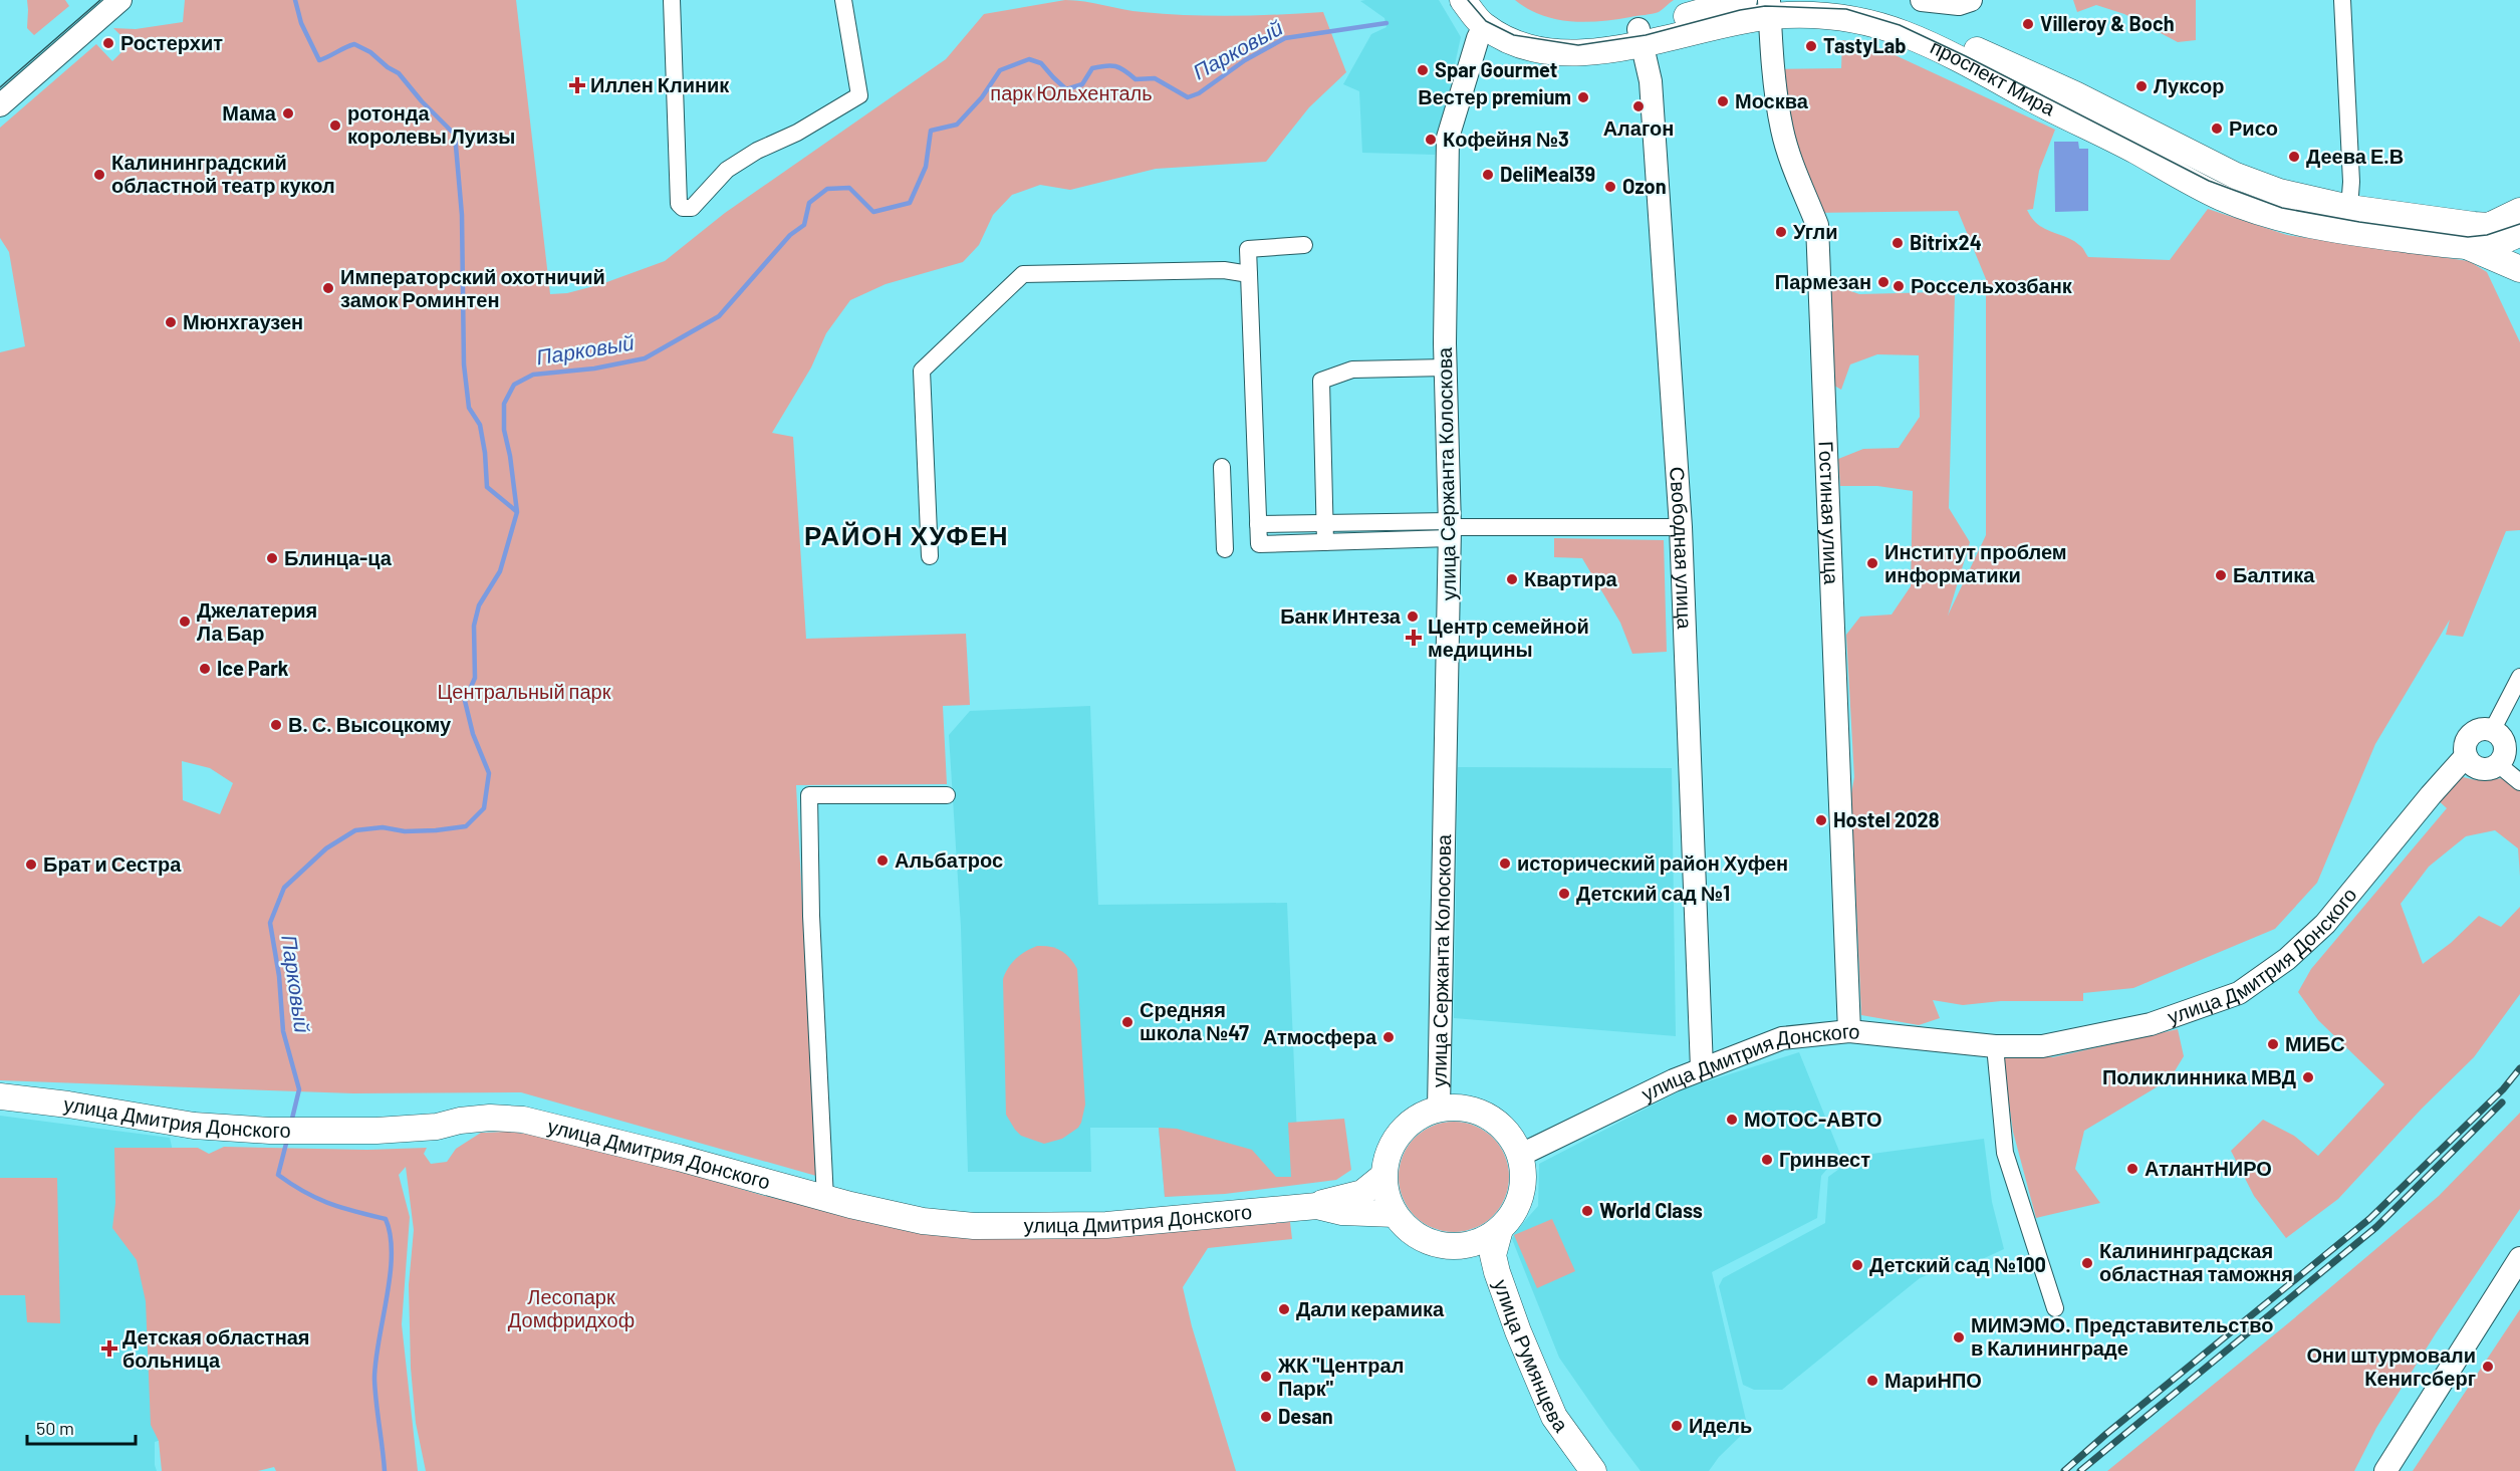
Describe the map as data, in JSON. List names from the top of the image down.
{
  "streets": {
    "main road": [
      "проспект Мира",
      "улица Сержанта Колоскова",
      "Гостиная улица",
      "Свободная улица",
      "улица Дмитрия Донского",
      "улица Румянцева"
    ]
  },
  "crossings": [
    ["проспект Мира", "улица Сержанта Колоскова"],
    ["проспект Мира", "Гостиная улица"],
    ["проспект Мира", "Свободная улица"],
    ["улица Сержанта Колоскова", "улица Дмитрия Донского"],
    ["улица Сержанта Колоскова", "улица Румянцева"],
    ["Гостиная улица", "улица Дмитрия Донского"],
    ["Свободная улица", "улица Дмитрия Донского"],
    ["улица Дмитрия Донского", "улица Румянцева"]
  ],
  "districts": ["РАЙОН ХУФЕН"],
  "water": ["Парковый"],
  "parks": ["парк Юльхенталь", "Центральный парк", "Лесопарк Домфридхоф"],
  "places": {
    "other": [
      "Villeroy & Boch",
      "Ростерхит",
      "TastyLab",
      "Spar Gourmet",
      "Луксор",
      "Вестер premium",
      "Москва",
      "Алагон",
      "Мама",
      "ротонда королевы Луизы",
      "Рисо",
      "Кофейня №3",
      "Деева Е.В",
      "Калининградский областной театр кукол",
      "DeliMeal39",
      "Ozon",
      "Угли",
      "Bitrix24",
      "Пармезан",
      "Россельхозбанк",
      "Императорский охотничий замок Роминтен",
      "Мюнхгаузен",
      "Блинца-ца",
      "Институт проблем информатики",
      "Балтика",
      "Квартира",
      "Банк Интеза",
      "Джелатерия Ла Бар",
      "Ice Park",
      "В. С. Высоцкому",
      "Hostel 2028",
      "Альбатрос",
      "исторический район Хуфен",
      "Брат и Сестра",
      "Детский сад №1",
      "Средняя школа №47",
      "Атмосфера",
      "МИБС",
      "Поликлинника МВД",
      "МОТОС-АВТО",
      "Гринвест",
      "АтлантНИРО",
      "World Class",
      "Калининградская областная таможня",
      "Детский сад №100",
      "Дали керамика",
      "МИМЭМО. Представительство в Калининграде",
      "Они штурмовали Кенигсберг",
      "ЖК \"Централ Парк\"",
      "МариНПО",
      "Desan",
      "Идель"
    ],
    "health": ["Иллен Клиник", "Центр семейной медицины", "Детская областная больница"]
  },
  "scale_bar": "50 m"
}
